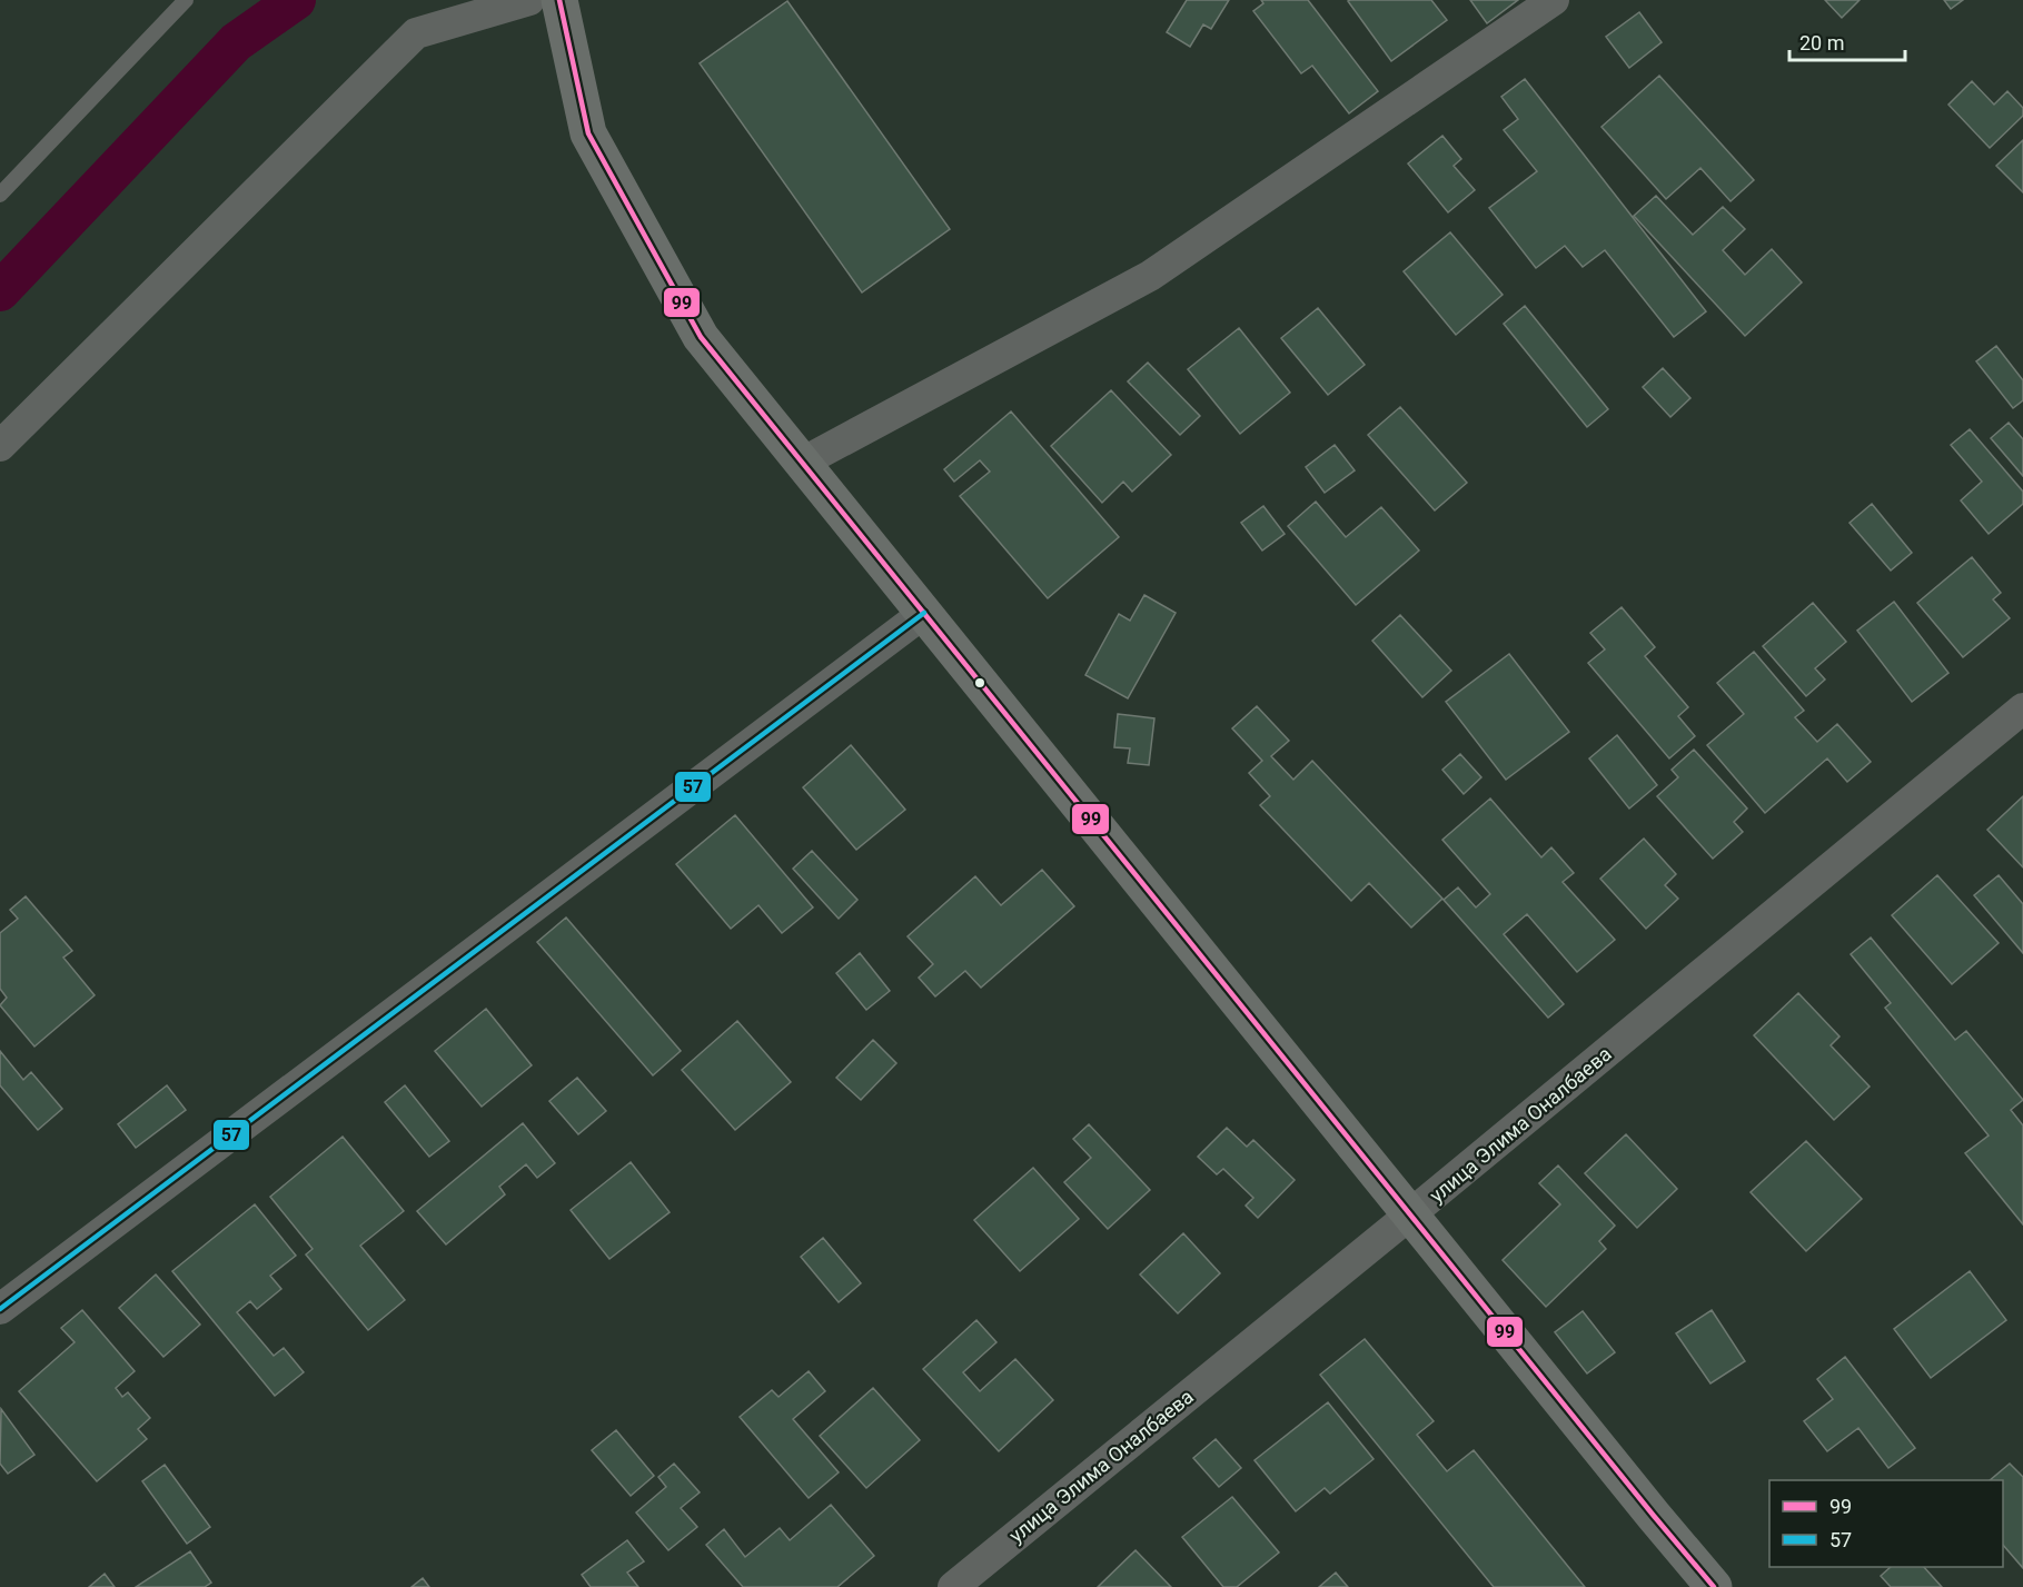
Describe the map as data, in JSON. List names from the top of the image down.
{
  "streets": {
    "street": ["улица Элима Оналбаева"]
  },
  "lines": ["transit line 99", "transit line 57"],
  "legend": ["99", "57"],
  "scale_bar": "20 m"
}
